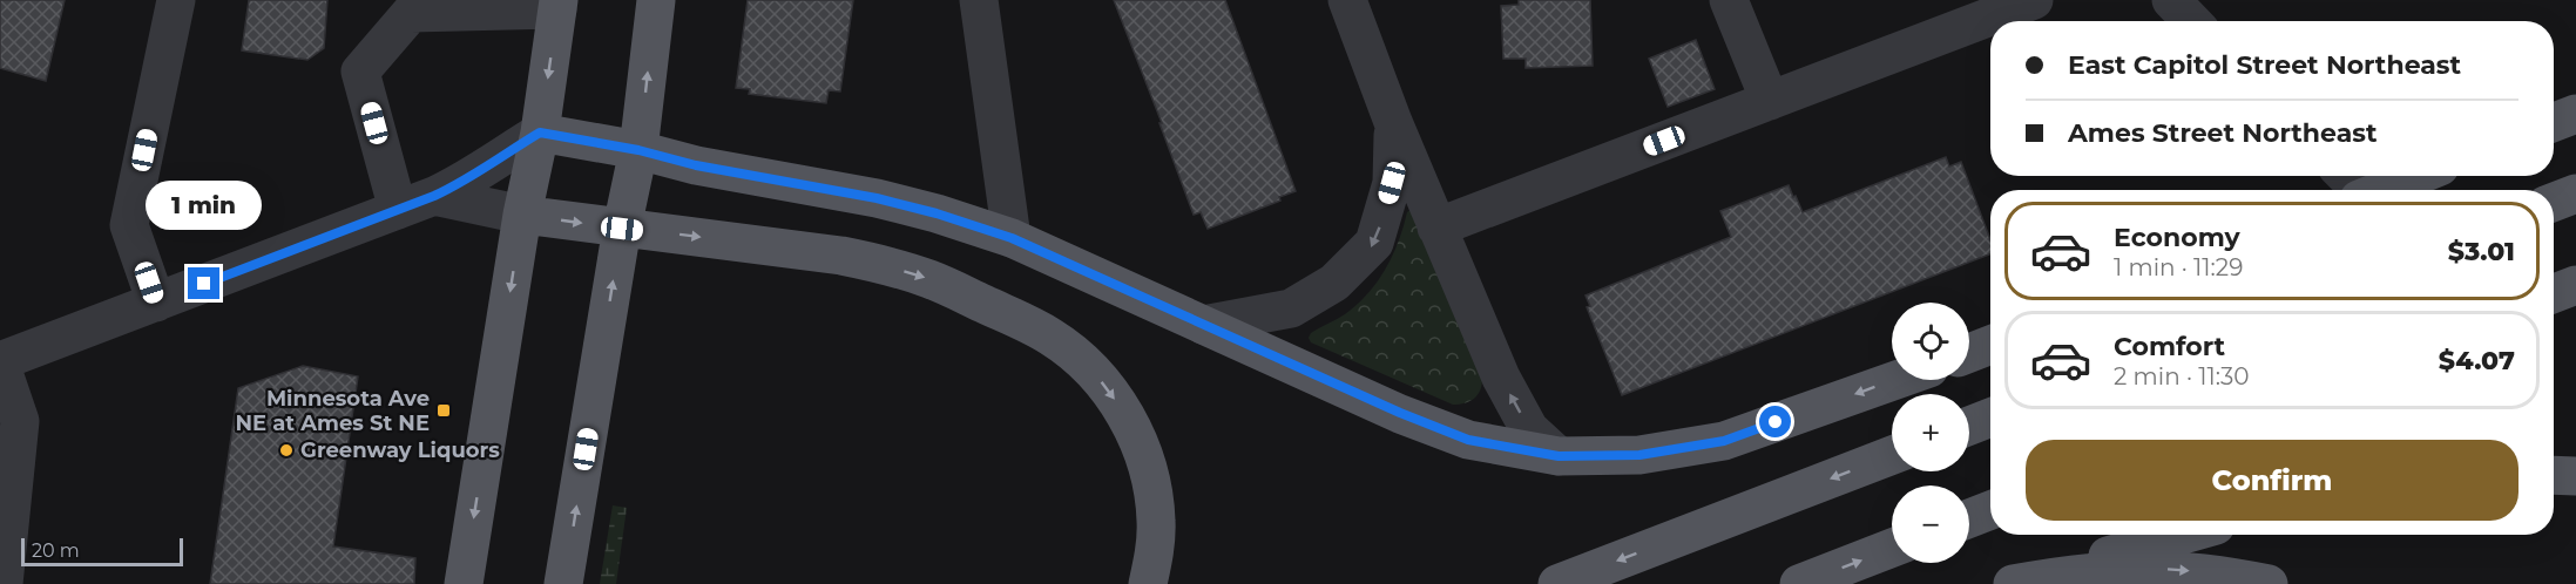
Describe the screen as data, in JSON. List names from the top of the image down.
{
  "places": {
    "transit": ["Minnesota Ave NE at Ames St NE"],
    "other": ["Greenway Liquors"]
  },
  "scale_bar": "20 m",
  "page": {
    "banner": ["East Capitol Street Northeast", "Ames Street Northeast"],
    "bubble": "1 min",
    "list": [
      {
        "name": "Economy",
        "note": "1 min · 11:29",
        "value": "$3.01"
      },
      {
        "name": "Comfort",
        "note": "2 min · 11:30",
        "value": "$4.07"
      }
    ],
    "map_buttons": ["+", "−"],
    "buttons": "Confirm",
    "scale": "20 m"
  }
}
